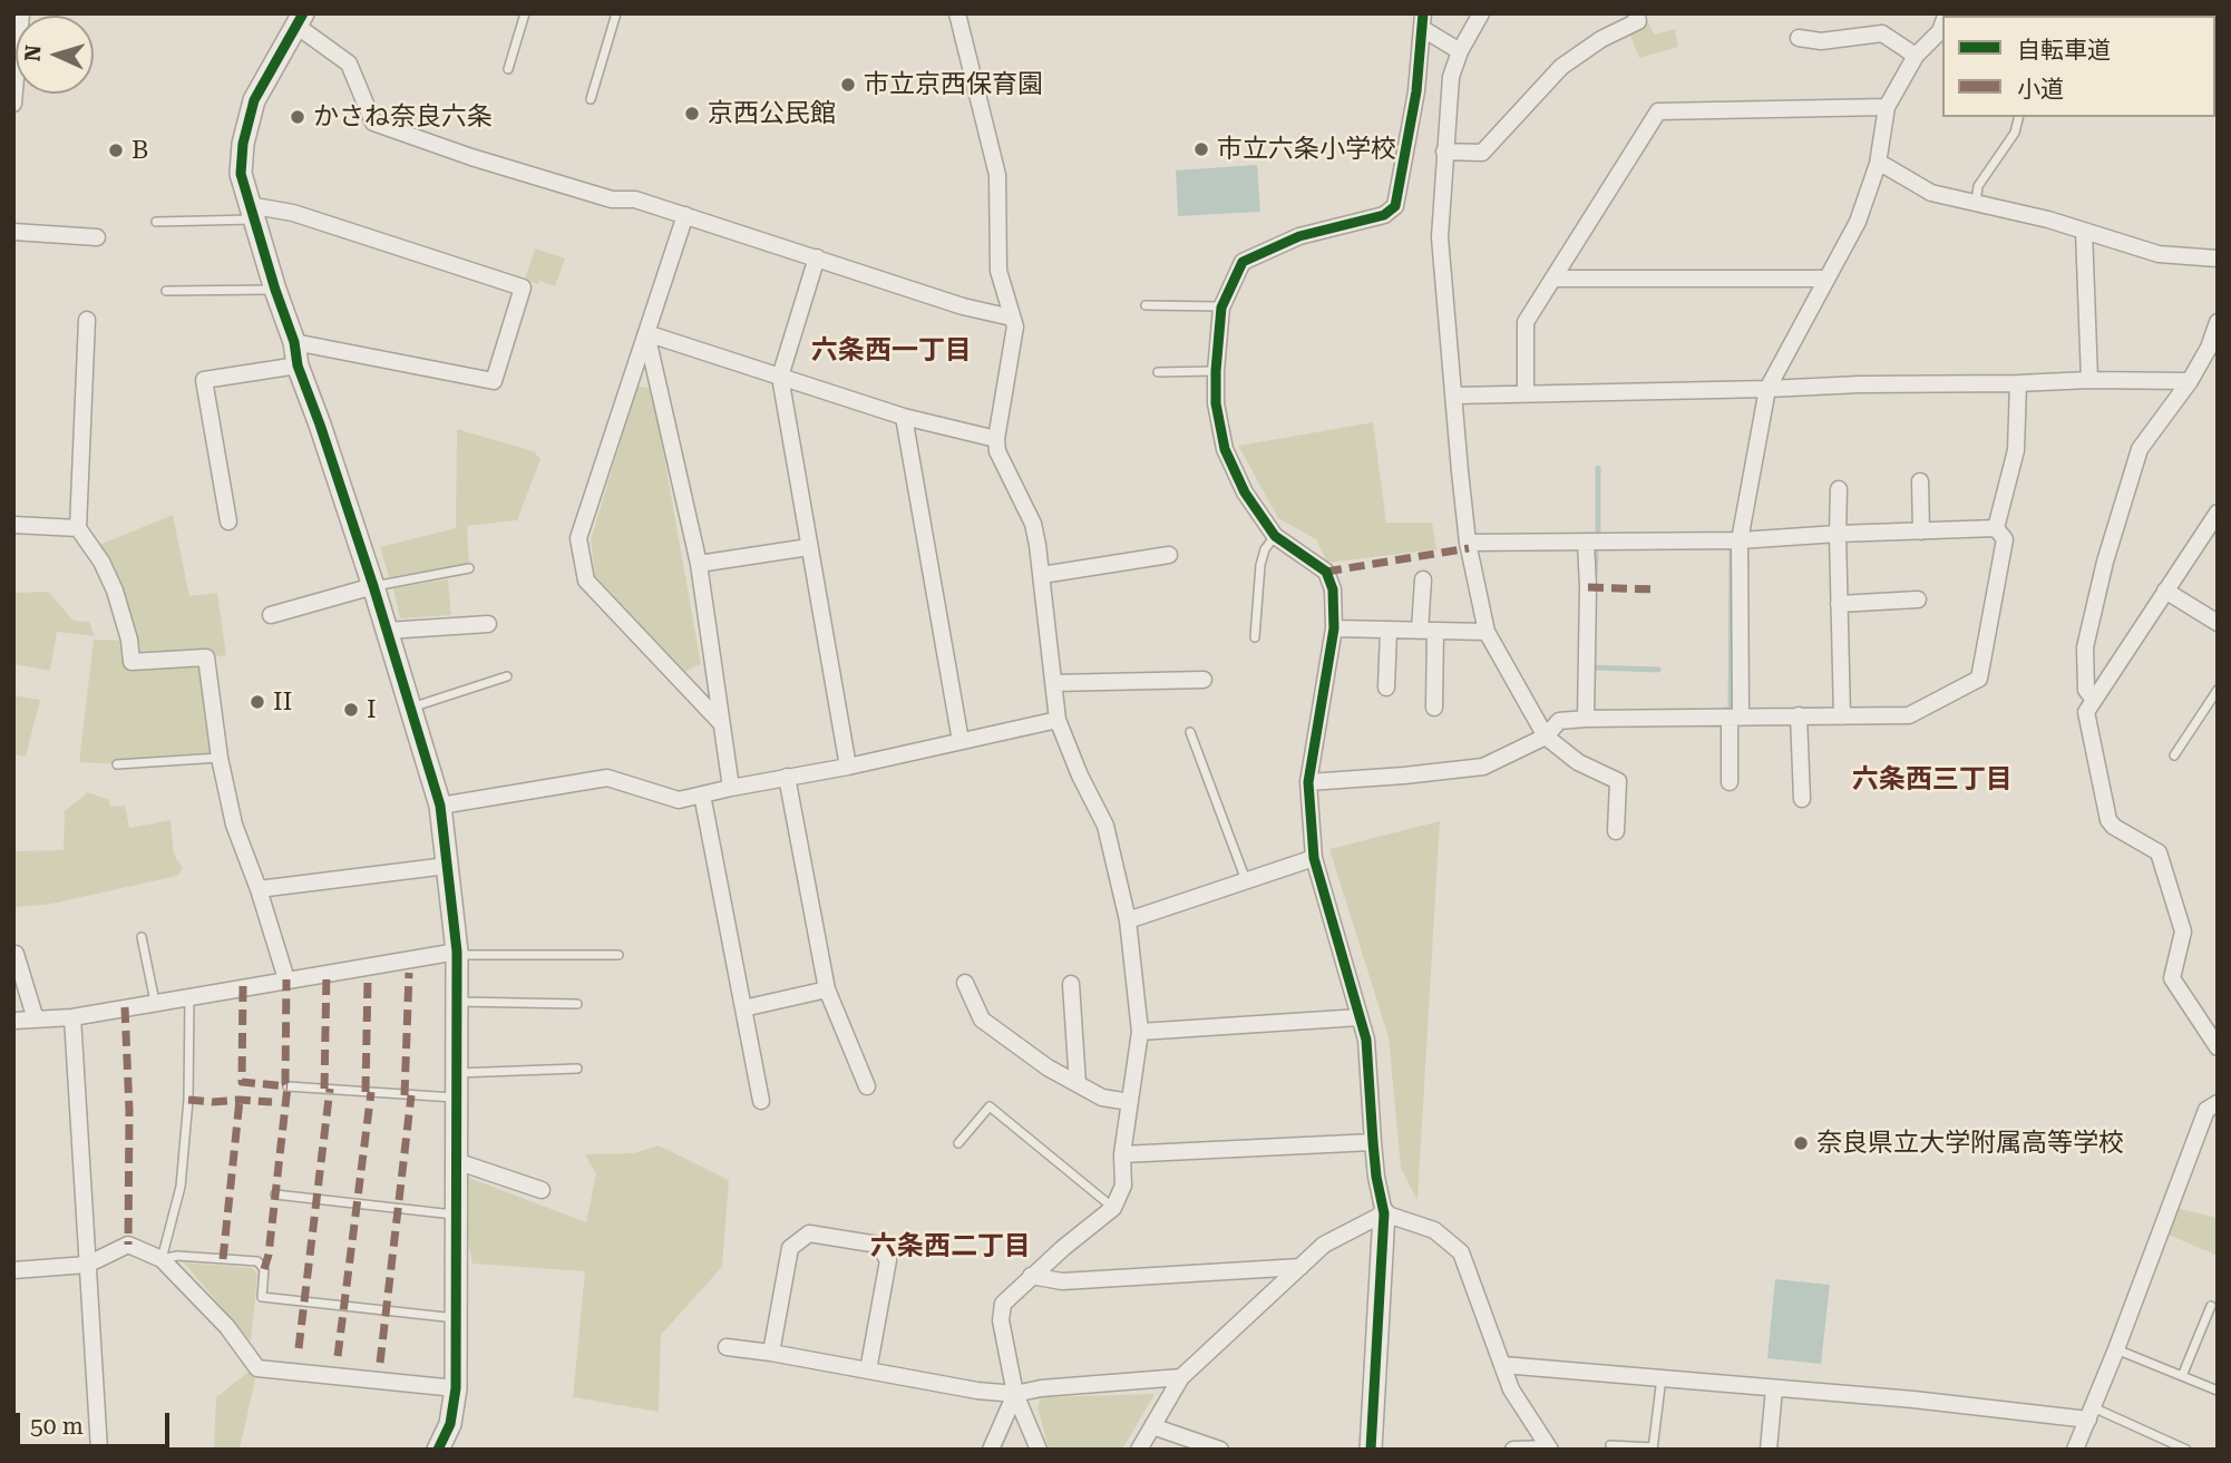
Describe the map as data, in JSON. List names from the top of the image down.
{
  "districts": ["六条西一丁目", "六条西三丁目", "六条西二丁目"],
  "places": [
    "市立京西保育園",
    "京西公民館",
    "かさね奈良六条",
    "市立六条小学校",
    "B",
    "II",
    "I",
    "奈良県立大学附属高等学校"
  ],
  "legend": ["自転車道", "小道"],
  "scale_bar": "50 m",
  "north": "left"
}
